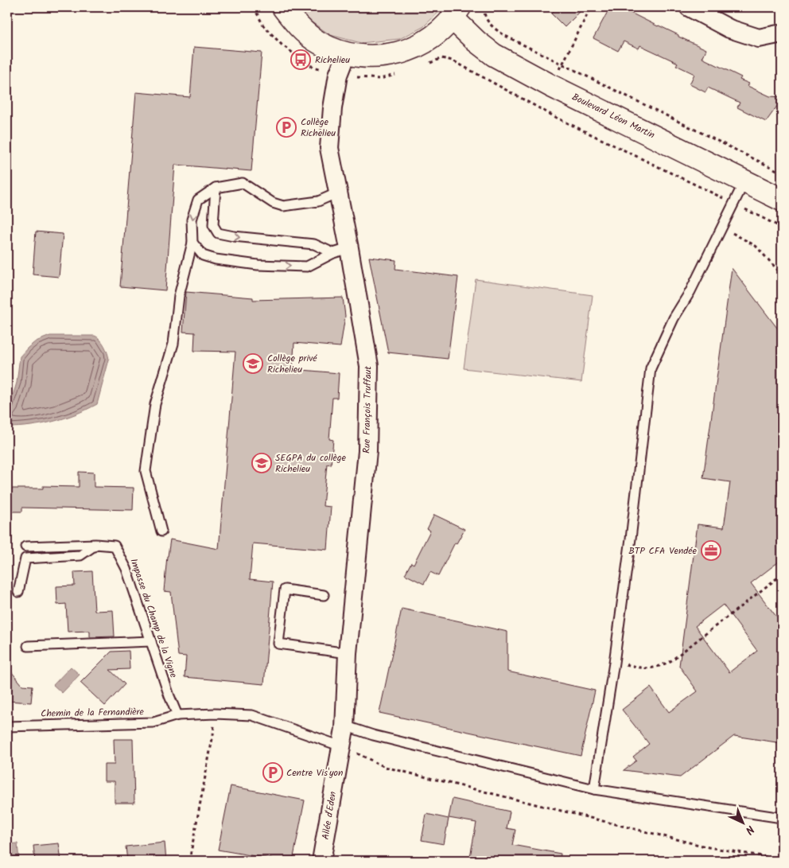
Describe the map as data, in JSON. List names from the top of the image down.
{
  "streets": {
    "main road": ["Boulevard Léon Martin"],
    "street": ["Rue François Truffaut", "Allée d'Eden"],
    "lane": ["Impasse du Champ de la Vigne", "Chemin de la Fernandière"]
  },
  "crossings": [
    ["Rue François Truffaut", "Chemin de la Fernandière"],
    ["Rue François Truffaut", "Allée d'Eden"],
    ["Impasse du Champ de la Vigne", "Chemin de la Fernandière"],
    ["Chemin de la Fernandière", "Allée d'Eden"]
  ],
  "places": {
    "bus stop": ["Richelieu"],
    "parking": ["Collège Richelieu", "Centre Vis'yon"],
    "school or university": ["Collège privé Richelieu", "SEGPA du collège Richelieu"],
    "office": ["BTP CFA Vendée"]
  },
  "north": "bottom right"
}
